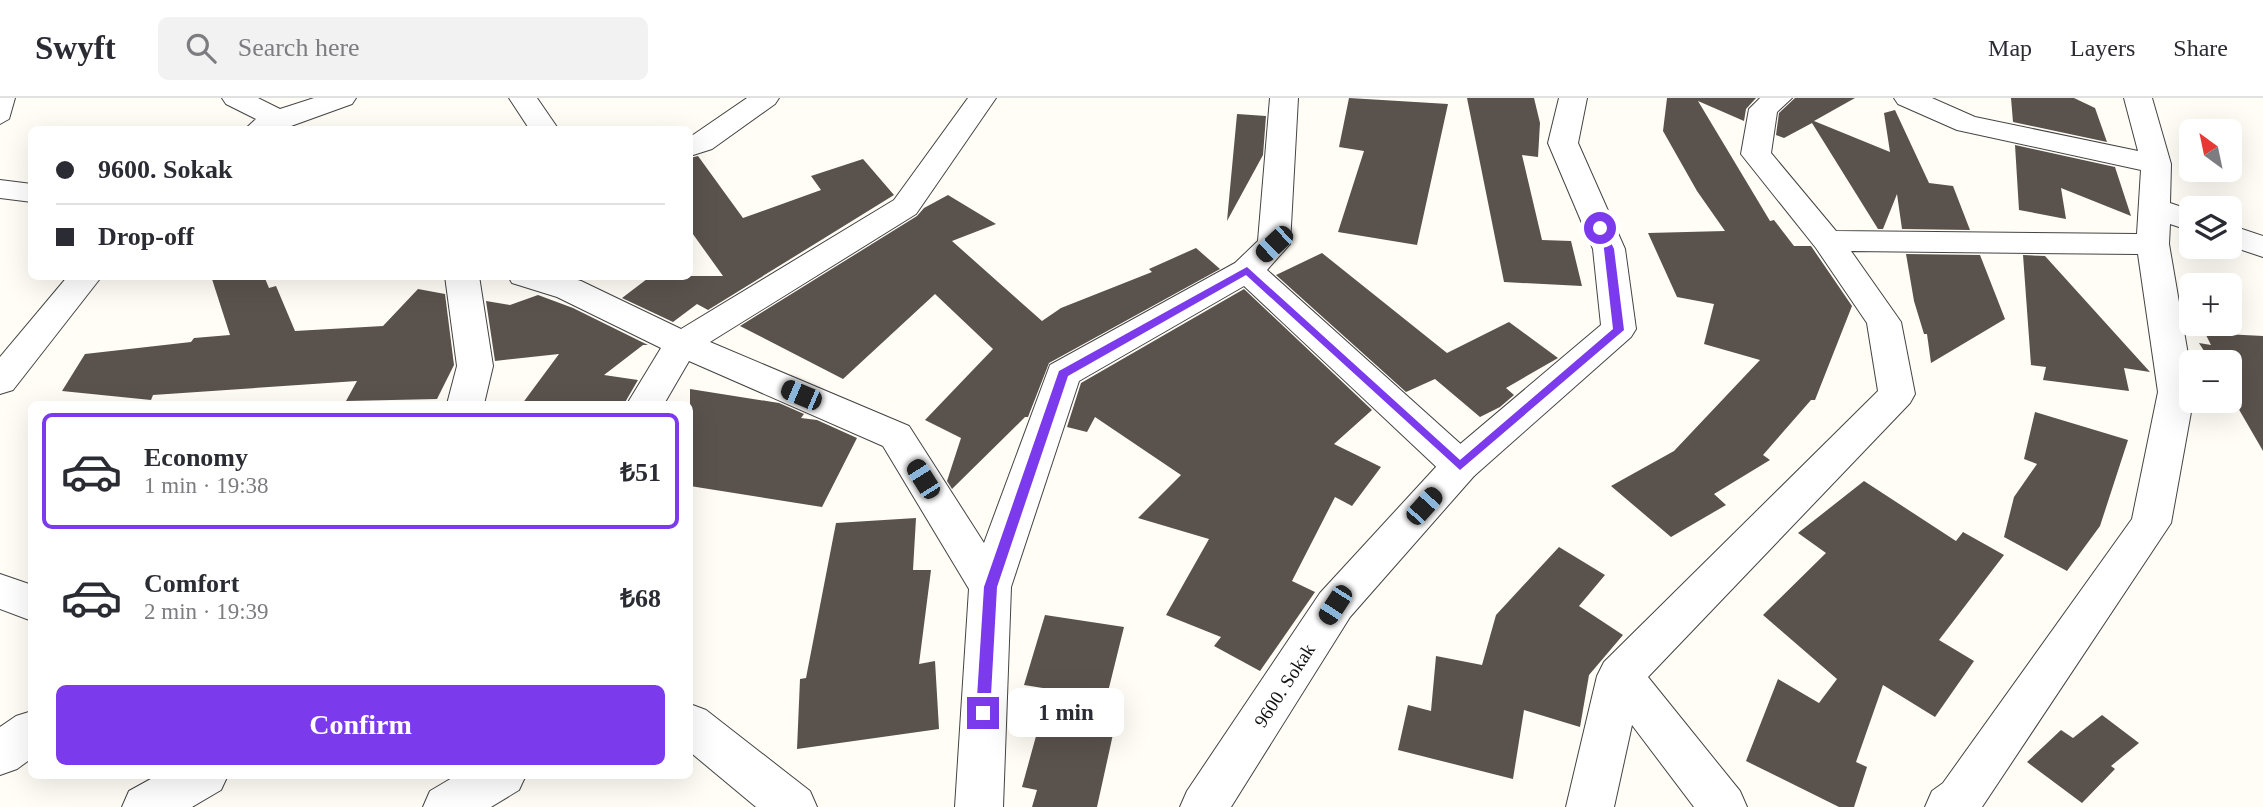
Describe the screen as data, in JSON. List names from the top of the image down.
{
  "streets": {
    "street": ["9600. Sokak"]
  },
  "north": "top left",
  "page": {
    "header": "Swyft",
    "search": "Search here",
    "nav": ["Map", "Layers", "Share"],
    "map_buttons": ["+", "−"],
    "banner": ["9600. Sokak", "Drop-off"],
    "list": [
      {
        "name": "Economy",
        "note": "1 min · 19:38",
        "value": "₺51"
      },
      {
        "name": "Comfort",
        "note": "2 min · 19:39",
        "value": "₺68"
      }
    ],
    "buttons": "Confirm",
    "bubble": "1 min"
  }
}
